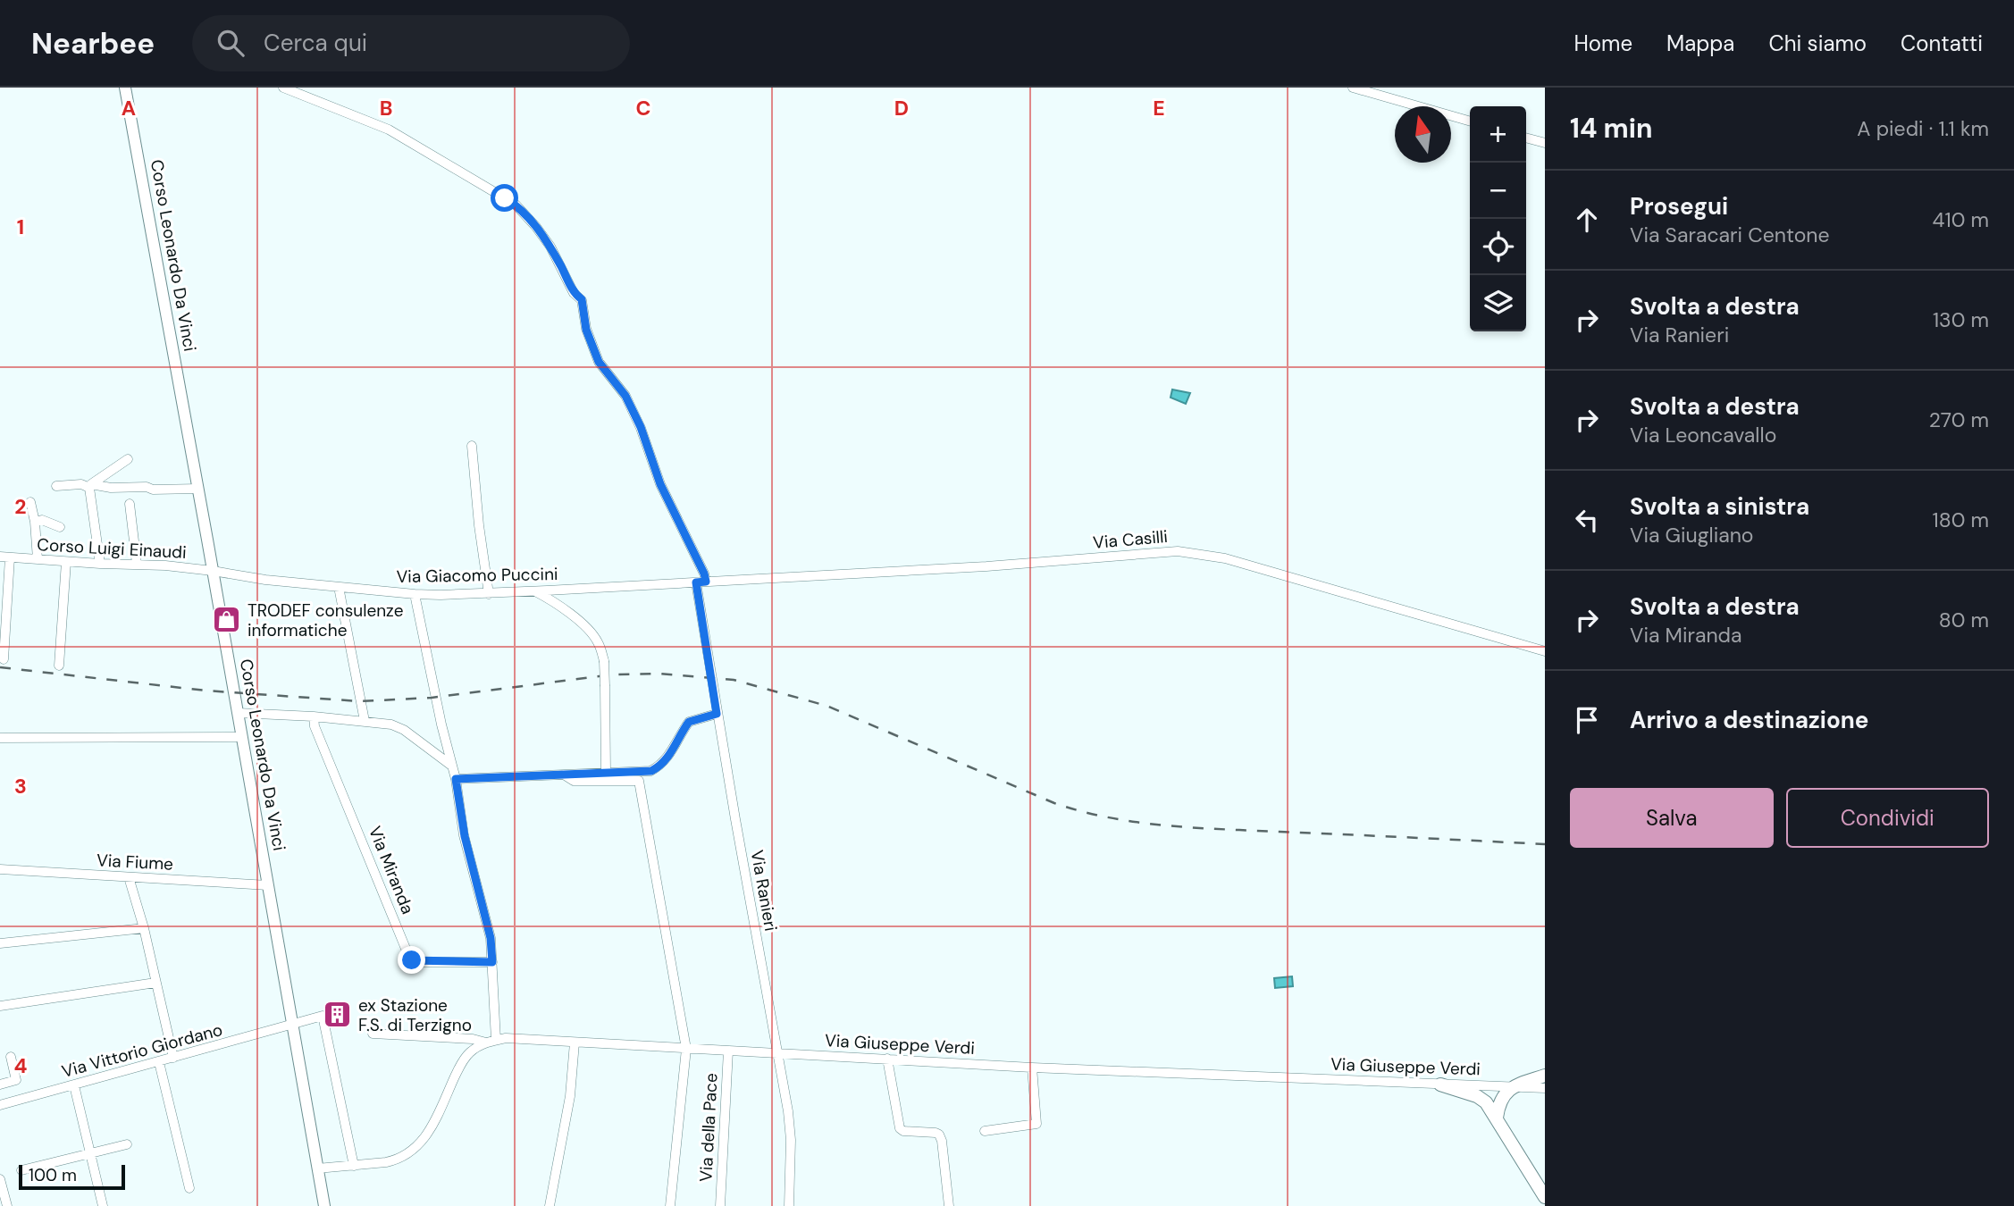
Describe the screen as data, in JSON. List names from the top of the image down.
{
  "streets": {
    "main road": ["Corso Leonardo Da Vinci"],
    "street": [
      "Via Casilli",
      "Corso Luigi Einaudi",
      "Via Giacomo Puccini",
      "Via Fiume",
      "Via Miranda",
      "Via Ranieri",
      "Via Giuseppe Verdi",
      "Via Vittorio Giordano",
      "Via della Pace"
    ]
  },
  "crossings": [
    ["Corso Leonardo Da Vinci", "Corso Luigi Einaudi"],
    ["Corso Leonardo Da Vinci", "Via Giacomo Puccini"],
    ["Corso Leonardo Da Vinci", "Via Fiume"],
    ["Corso Leonardo Da Vinci", "Via Giuseppe Verdi"],
    ["Corso Leonardo Da Vinci", "Via Vittorio Giordano"],
    ["Via Casilli", "Via Giacomo Puccini"],
    ["Via Casilli", "Via Ranieri"],
    ["Corso Luigi Einaudi", "Via Giacomo Puccini"],
    ["Via Giacomo Puccini", "Via Ranieri"],
    ["Via Ranieri", "Via Giuseppe Verdi"],
    ["Via Giuseppe Verdi", "Via Vittorio Giordano"],
    ["Via Giuseppe Verdi", "Via della Pace"]
  ],
  "places": {
    "shop": ["TRODEF consulenze informatiche"],
    "building": ["ex Stazione F.S. di Terzigno"]
  },
  "scale_bar": "100 m",
  "north": "top",
  "page": {
    "header": "Nearbee",
    "search": "Cerca qui",
    "nav": [
      "Home",
      "Mappa",
      "Chi siamo",
      "Contatti"
    ],
    "heading": ["14 min", "A piedi · 1.1 km"],
    "map_buttons": ["+", "−"],
    "list": [
      ["Prosegui", "Via Saracari Centone", "410 m"],
      ["Svolta a destra", "Via Ranieri", "130 m"],
      ["Svolta a destra", "Via Leoncavallo", "270 m"],
      ["Svolta a sinistra", "Via Giugliano", "180 m"],
      ["Svolta a destra", "Via Miranda", "80 m"],
      "Arrivo a destinazione"
    ],
    "buttons": ["Salva", "Condividi"],
    "scale": "100 m"
  },
  "grid": {
    "columns": [
      "A",
      "B",
      "C",
      "D",
      "E"
    ],
    "rows": [
      "1",
      "2",
      "3",
      "4"
    ]
  }
}
